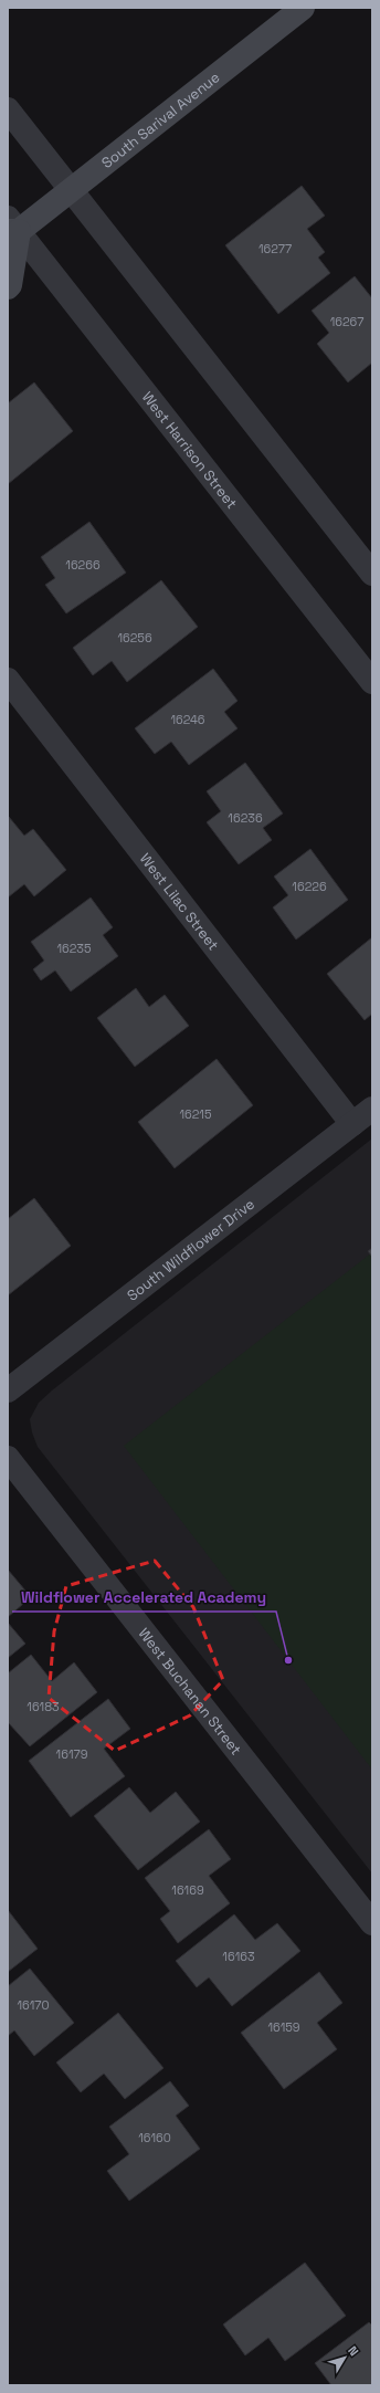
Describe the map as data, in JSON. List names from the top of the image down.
{
  "streets": {
    "main road": ["South Sarival Avenue"],
    "street": [
      "West Harrison Street",
      "West Lilac Street",
      "South Wildflower Drive",
      "West Buchanan Street"
    ]
  },
  "crossings": [
    ["South Sarival Avenue", "West Harrison Street"],
    ["West Lilac Street", "South Wildflower Drive"]
  ],
  "places": ["Wildflower Accelerated Academy"],
  "house_numbers": [
    "16277",
    "16267",
    "16266",
    "16256",
    "16246",
    "16236",
    "16226",
    "16235",
    "16215",
    "16183",
    "16179",
    "16169",
    "16163",
    "16170",
    "16159",
    "16160"
  ],
  "north": "top right"
}
